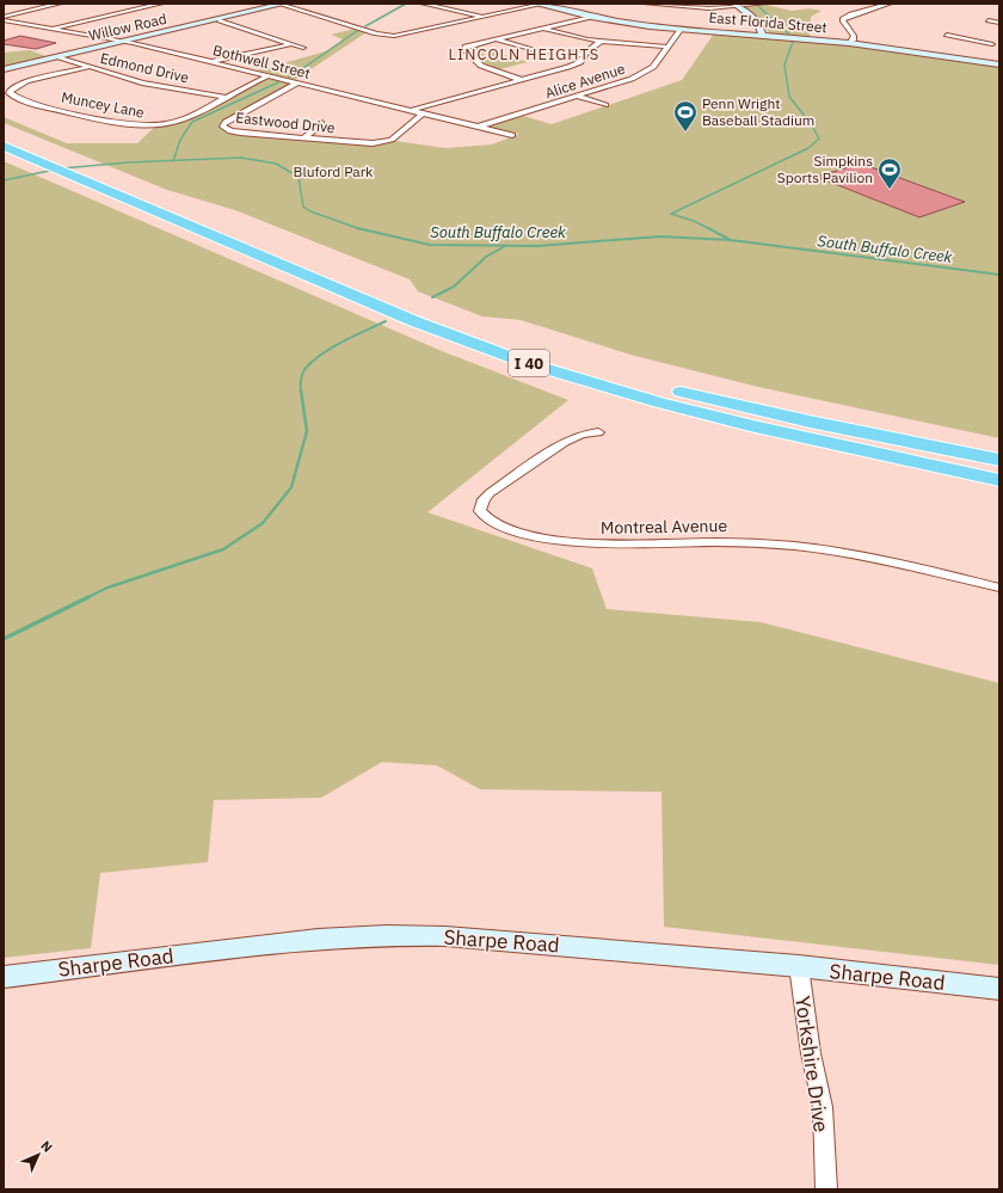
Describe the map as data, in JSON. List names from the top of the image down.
{
  "streets": {
    "highway": ["I 40"],
    "street": [
      "East Florida Street",
      "Willow Road",
      "Bothwell Street",
      "Edmond Drive",
      "Alice Avenue",
      "Muncey Lane",
      "Eastwood Drive",
      "Montreal Avenue",
      "Sharpe Road",
      "Yorkshire Drive"
    ]
  },
  "crossings": [
    ["East Florida Street", "Alice Avenue"],
    ["Willow Road", "Bothwell Street"],
    ["Willow Road", "Edmond Drive"],
    ["Bothwell Street", "Alice Avenue"],
    ["Bothwell Street", "Muncey Lane"],
    ["Bothwell Street", "Eastwood Drive"],
    ["Edmond Drive", "Muncey Lane"],
    ["Sharpe Road", "Yorkshire Drive"]
  ],
  "districts": ["LINCOLN HEIGHTS"],
  "water": ["South Buffalo Creek"],
  "parks": ["Bluford Park"],
  "places": {
    "sports": ["Penn Wright Baseball Stadium", "Simpkins Sports Pavilion"]
  },
  "north": "top right"
}
